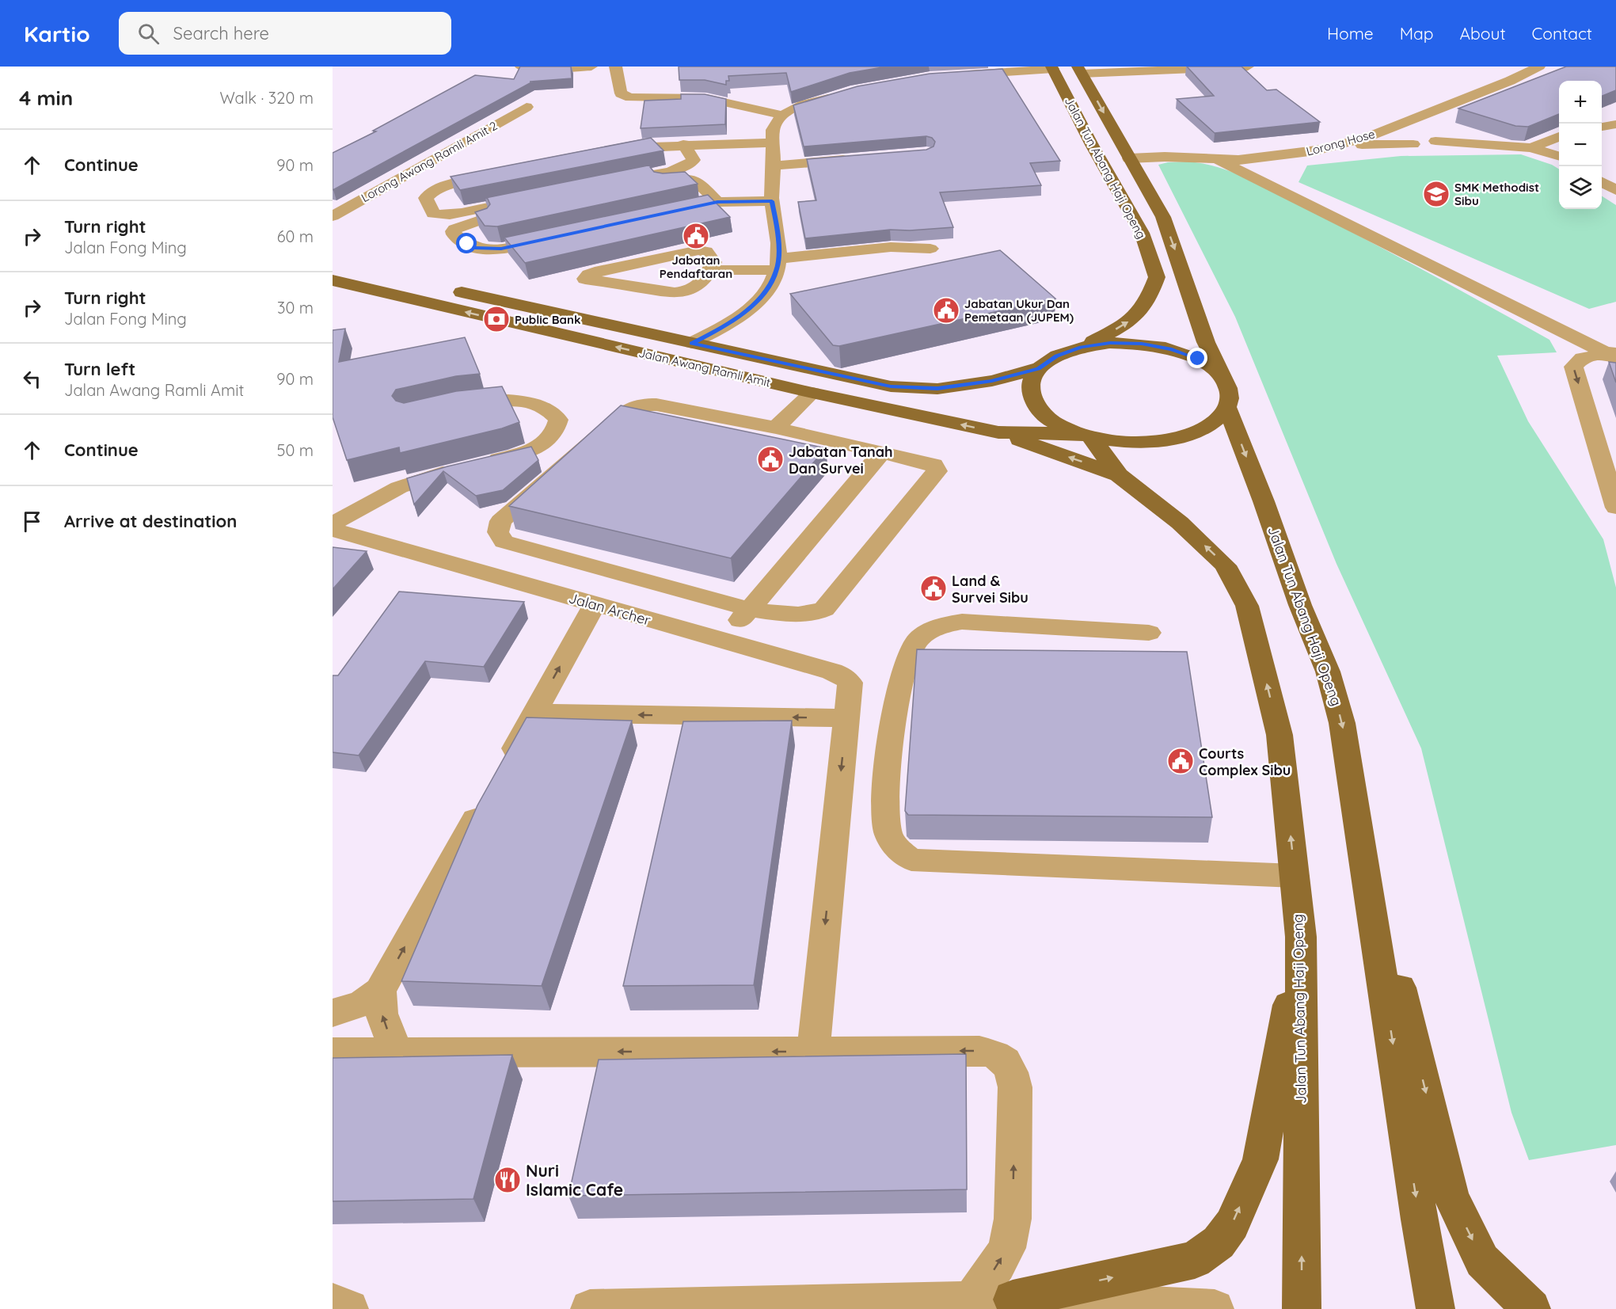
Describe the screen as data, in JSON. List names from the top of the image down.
{
  "streets": {
    "main road": ["Jalan Tun Abang Haji Openg", "Jalan Awang Ramli Amit"],
    "street": ["Lorong Hose", "Lorong Awang Ramli Amit 2", "Jalan Archer"]
  },
  "crossings": [
    ["Lorong Hose", "Jalan Tun Abang Haji Openg"],
    ["Jalan Tun Abang Haji Openg", "Jalan Awang Ramli Amit"]
  ],
  "one_way": ["Jalan Archer"],
  "places": {
    "school or university": ["SMK Methodist Sibu"],
    "public building": [
      "Jabatan Pendaftaran",
      "Jabatan Ukur Dan Pemetaan (JUPEM)",
      "Jabatan Tanah Dan Survei",
      "Land & Survei Sibu",
      "Courts Complex Sibu"
    ],
    "bank": ["Public Bank"],
    "restaurant": ["Nuri Islamic Cafe"]
  },
  "page": {
    "header": "Kartio",
    "search": "Search here",
    "nav": [
      "Home",
      "Map",
      "About",
      "Contact"
    ],
    "heading": ["4 min", "Walk · 320 m"],
    "map_buttons": ["+", "−"],
    "list": [
      ["Continue", "90 m"],
      ["Turn right", "Jalan Fong Ming", "60 m"],
      ["Turn right", "Jalan Fong Ming", "30 m"],
      ["Turn left", "Jalan Awang Ramli Amit", "90 m"],
      ["Continue", "50 m"],
      "Arrive at destination"
    ]
  }
}
